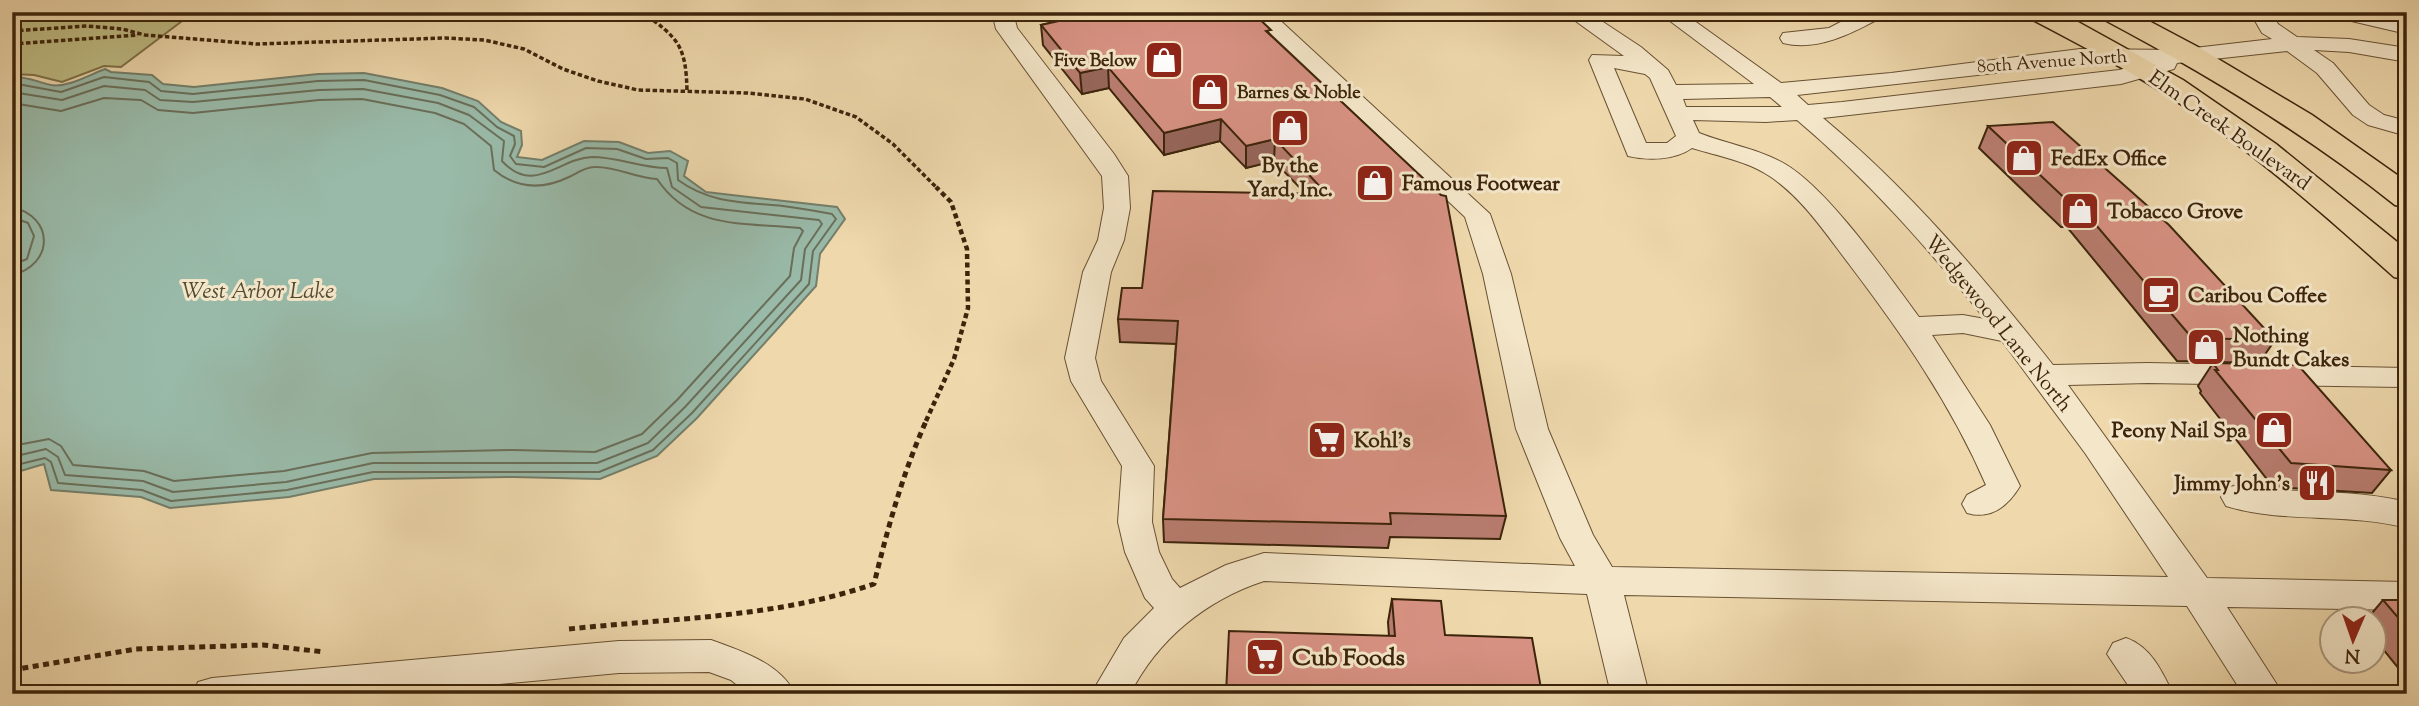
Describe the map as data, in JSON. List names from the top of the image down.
{
  "streets": {
    "main road": ["Elm Creek Boulevard"],
    "street": ["80th Avenue North", "Wedgewood Lane North"]
  },
  "crossings": [
    ["80th Avenue North", "Elm Creek Boulevard"],
    ["80th Avenue North", "Wedgewood Lane North"]
  ],
  "water": ["West Arbor Lake"],
  "places": {
    "shop": [
      "Five Below",
      "Barnes & Noble",
      "By the Yard, Inc.",
      "FedEx Office",
      "Famous Footwear",
      "Tobacco Grove",
      "Nothing Bundt Cakes",
      "Peony Nail Spa"
    ],
    "cafe": ["Caribou Coffee"],
    "supermarket": ["Kohl's", "Cub Foods"],
    "restaurant": ["Jimmy John's"]
  },
  "north": "bottom"
}
